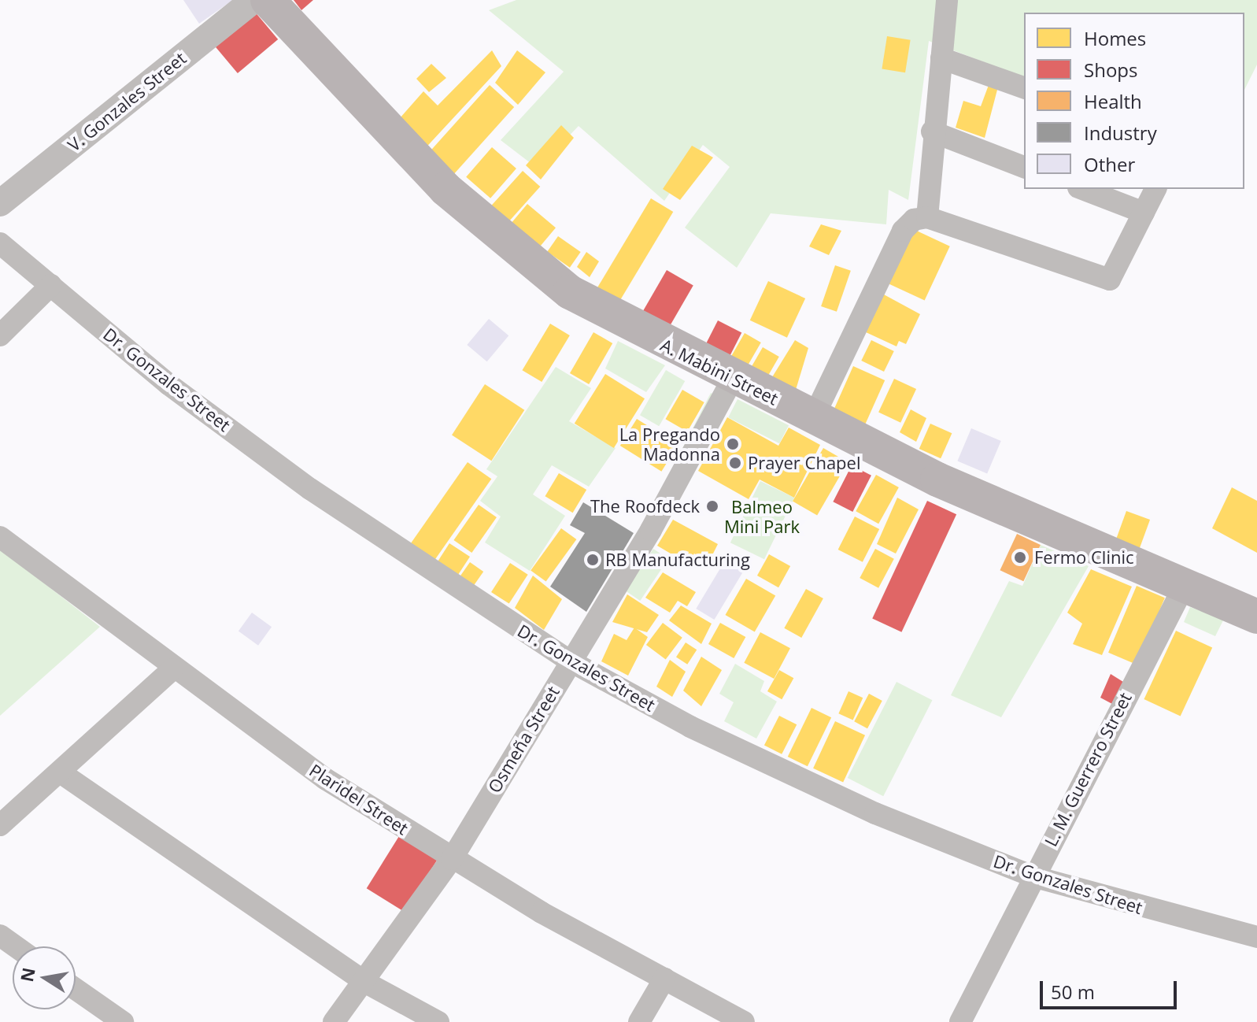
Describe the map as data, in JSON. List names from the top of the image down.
{
  "streets": {
    "main road": ["A. Mabini Street"],
    "street": [
      "V. Gonzales Street",
      "Dr. Gonzales Street",
      "Osmeña Street",
      "L. M. Guerrero Street",
      "Plaridel Street"
    ]
  },
  "crossings": [
    ["A. Mabini Street", "Osmeña Street"],
    ["A. Mabini Street", "L. M. Guerrero Street"],
    ["Dr. Gonzales Street", "Osmeña Street"],
    ["Dr. Gonzales Street", "L. M. Guerrero Street"],
    ["Osmeña Street", "Plaridel Street"]
  ],
  "parks": ["Balmeo Mini Park"],
  "places": [
    "La Pregando Madonna",
    "Prayer Chapel",
    "The Roofdeck",
    "Fermo Clinic",
    "RB Manufacturing"
  ],
  "legend": [
    "Homes",
    "Shops",
    "Health",
    "Industry",
    "Other"
  ],
  "scale_bar": "50 m",
  "north": "left"
}
